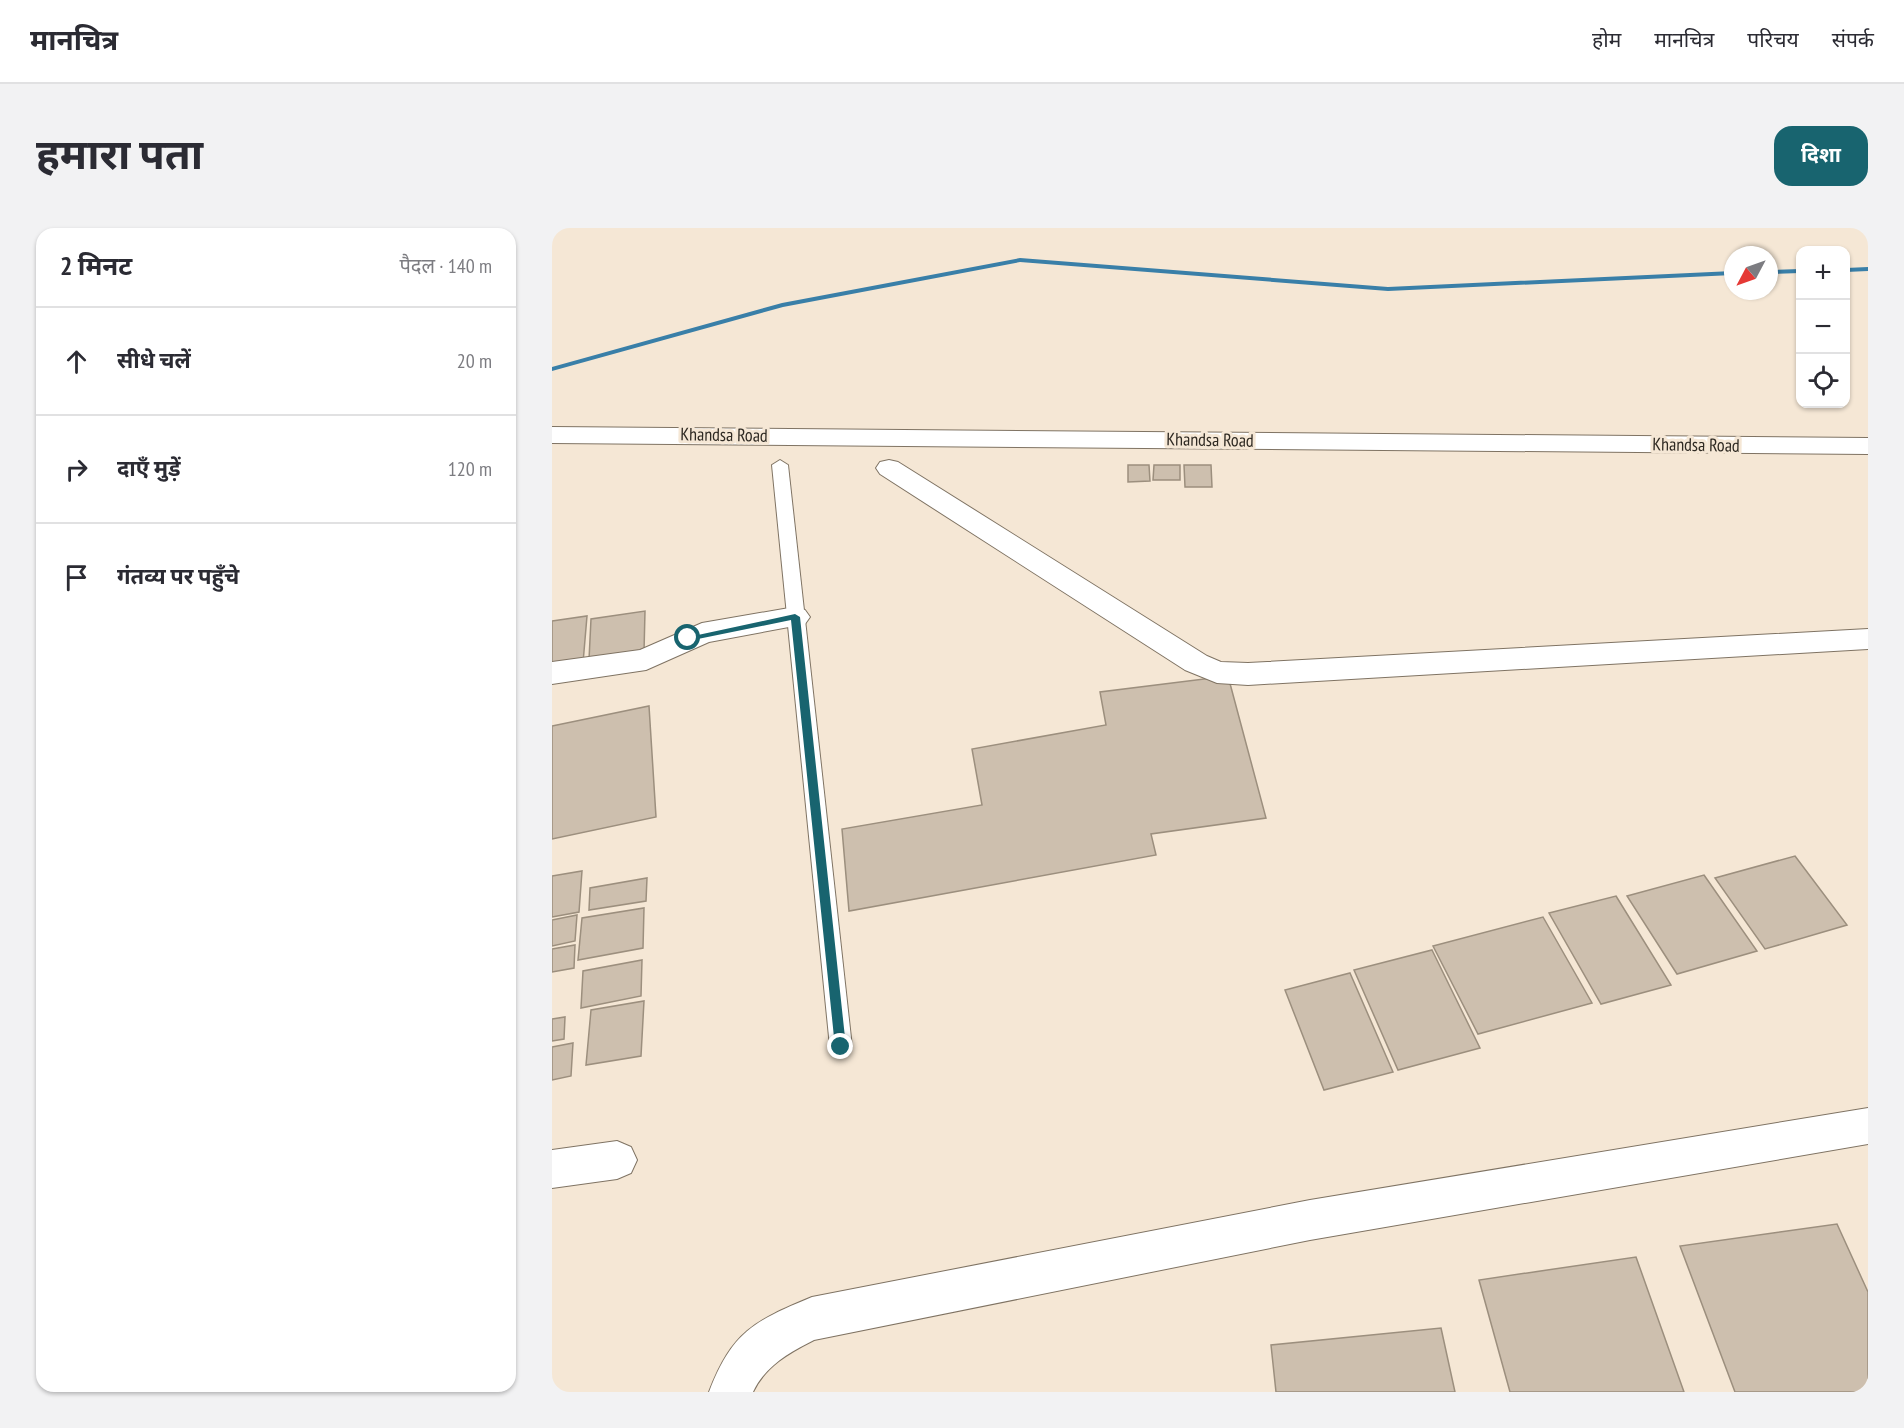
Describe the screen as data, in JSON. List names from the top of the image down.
{
  "streets": {
    "street": ["Khandsa Road"]
  },
  "north": "bottom left",
  "page": {
    "header": "मानचित्र",
    "nav": [
      "होम",
      "मानचित्र",
      "परिचय",
      "संपर्क"
    ],
    "title": "हमारा पता",
    "buttons": "दिशा",
    "heading": ["2 मिनट", "पैदल · 140 m"],
    "map_buttons": ["+", "−"],
    "list": [
      ["सीधे चलें", "20 m"],
      ["दाएँ मुड़ें", "120 m"],
      "गंतव्य पर पहुँचे"
    ]
  }
}
